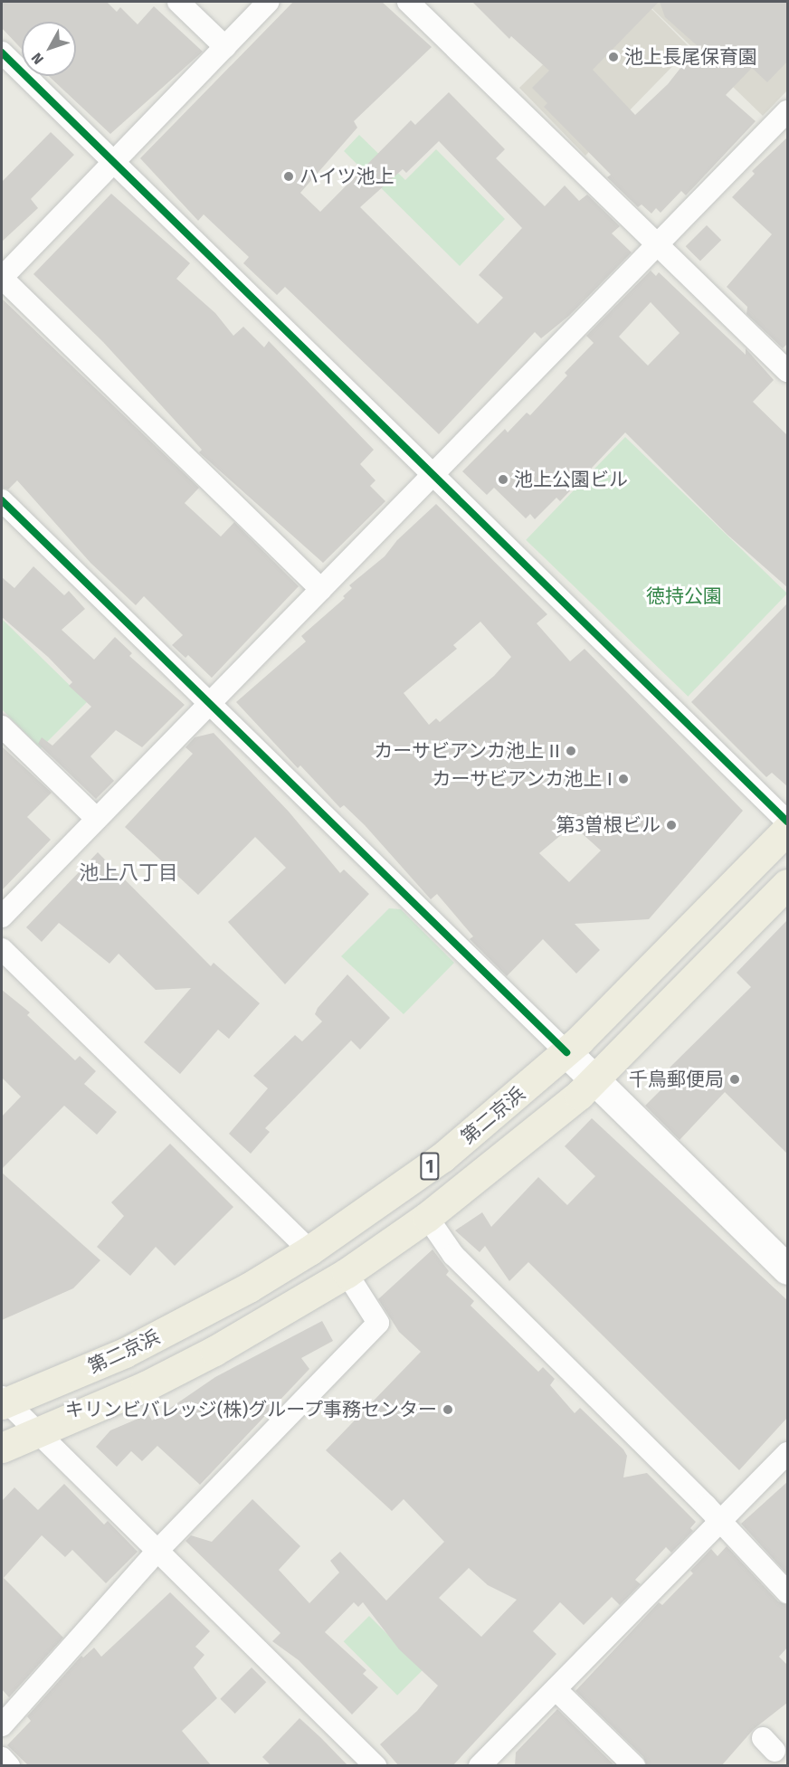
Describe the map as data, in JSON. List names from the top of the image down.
{
  "streets": {
    "highway": ["第二京浜", "1"]
  },
  "districts": ["池上八丁目"],
  "parks": ["徳持公園"],
  "places": [
    "池上長尾保育園",
    "ハイツ池上",
    "池上公園ビル",
    "カーサビアンカ池上 II",
    "カーサビアンカ池上 I",
    "第3曽根ビル",
    "千鳥郵便局",
    "キリンビバレッジ(株)グループ事務センター"
  ],
  "north": "bottom left"
}
